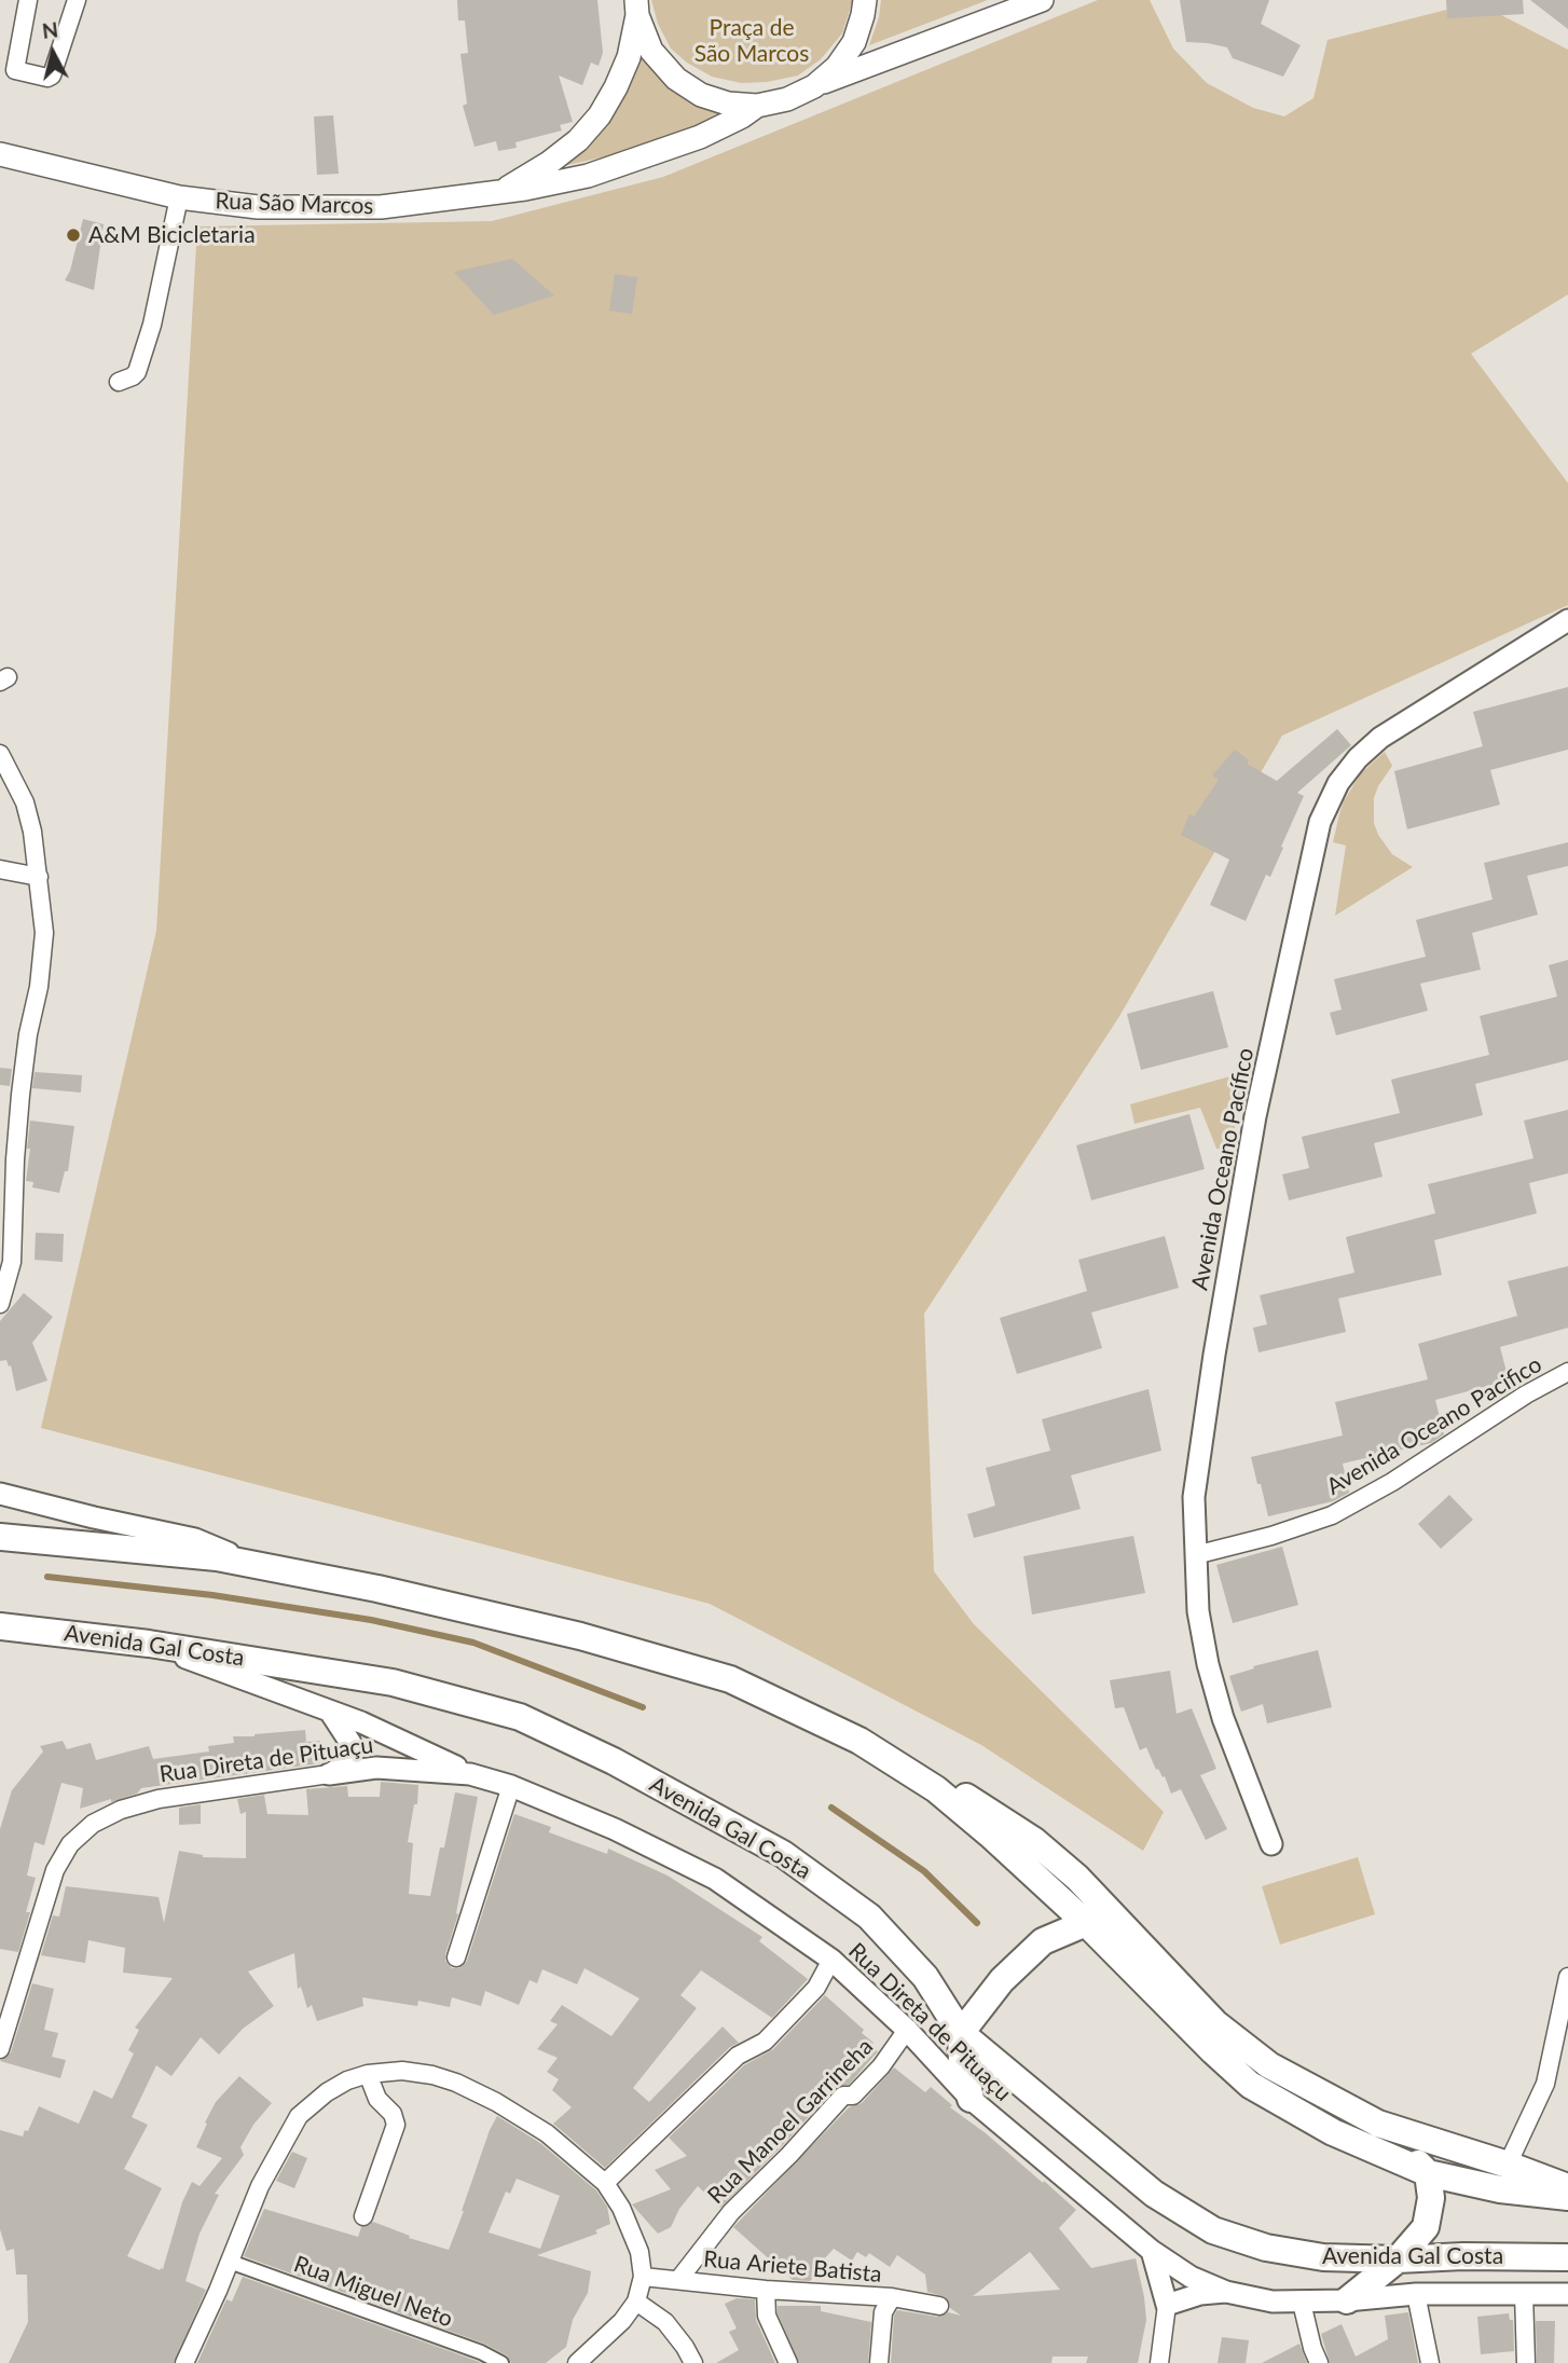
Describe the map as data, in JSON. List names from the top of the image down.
{
  "streets": {
    "main road": ["Rua São Marcos", "Avenida Gal Costa"],
    "street": [
      "Avenida Oceano Pacífico",
      "Avenida Oceano Pacifico",
      "Rua Direta de Pituaçu",
      "Rua Manoel Garrineha",
      "Rua Ariete Batista",
      "Rua Miguel Neto"
    ]
  },
  "crossings": [
    ["Avenida Oceano Pacífico", "Avenida Oceano Pacifico"],
    ["Rua Direta de Pituaçu", "Rua Manoel Garrineha"],
    ["Rua Manoel Garrineha", "Rua Ariete Batista"]
  ],
  "parks": ["Praça de São Marcos"],
  "places": ["A&M Bicicletaria"],
  "north": "top"
}
